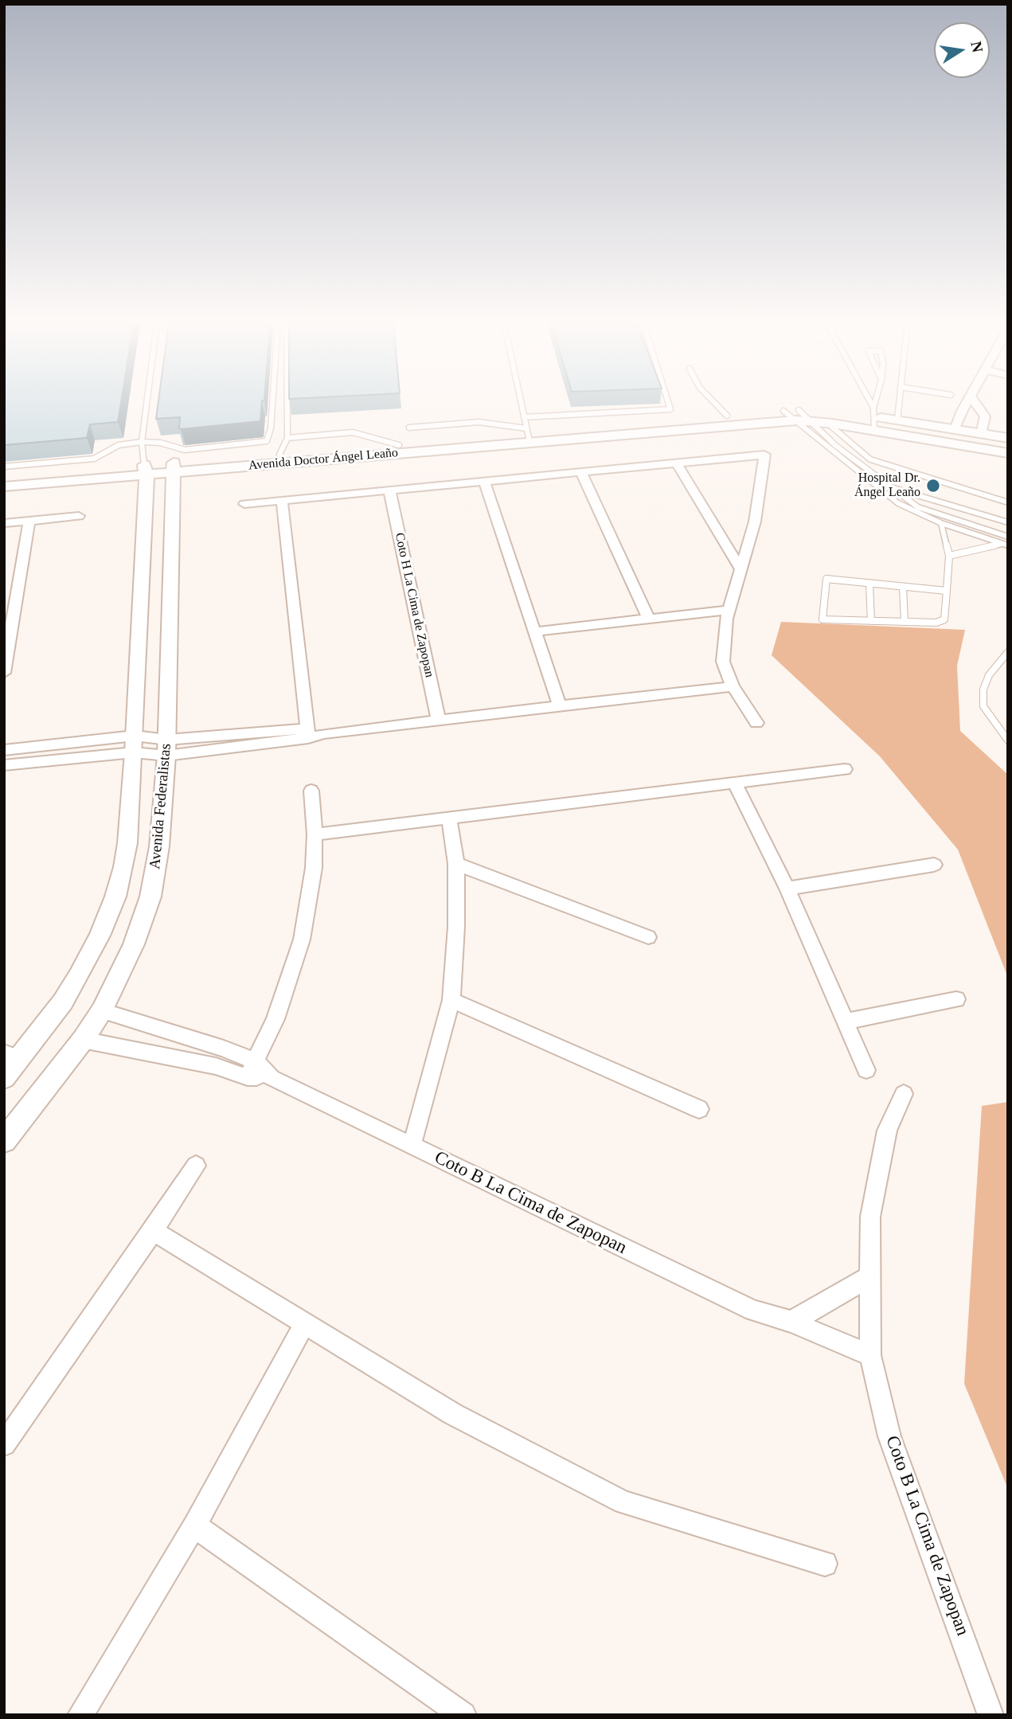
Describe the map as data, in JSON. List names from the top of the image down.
{
  "streets": {
    "street": [
      "Avenida Doctor Ángel Leaño",
      "Coto H La Cima de Zapopan",
      "Avenida Federalistas",
      "Coto B La Cima de Zapopan"
    ]
  },
  "crossings": [
    ["Avenida Doctor Ángel Leaño", "Avenida Federalistas"],
    ["Avenida Federalistas", "Coto B La Cima de Zapopan"]
  ],
  "places": ["Hospital Dr. Ángel Leaño"],
  "north": "right"
}
